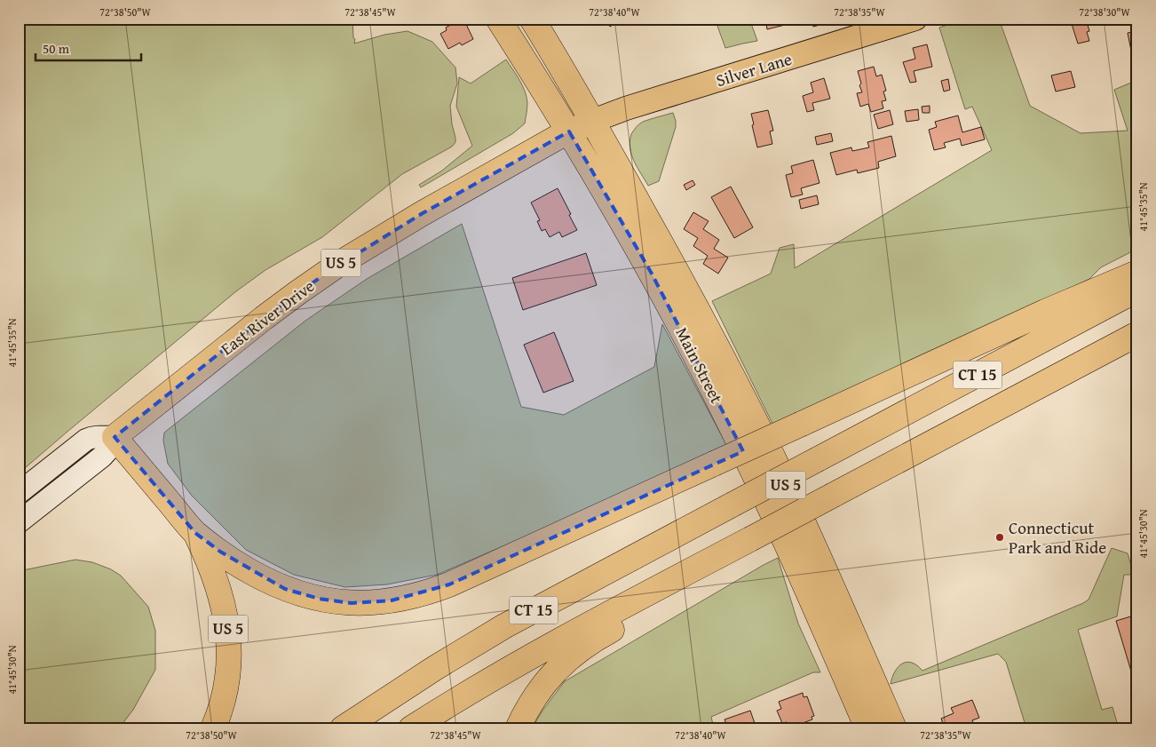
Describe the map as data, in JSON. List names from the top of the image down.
{
  "streets": {
    "highway": [
      "US 5",
      "East River Drive",
      "Main Street",
      "CT 15"
    ],
    "main road": ["Silver Lane"]
  },
  "crossings": [
    ["Silver Lane", "East River Drive"],
    ["Silver Lane", "Main Street"],
    ["US 5", "East River Drive"],
    ["East River Drive", "Main Street"]
  ],
  "places": ["Connecticut Park and Ride"],
  "scale_bar": "50 m",
  "coordinates": [
    "72°38'50\"W",
    "72°38'45\"W",
    "72°38'40\"W",
    "72°38'35\"W",
    "72°38'30\"W",
    "41°45'35\"N",
    "41°45'30\"N"
  ]
}
